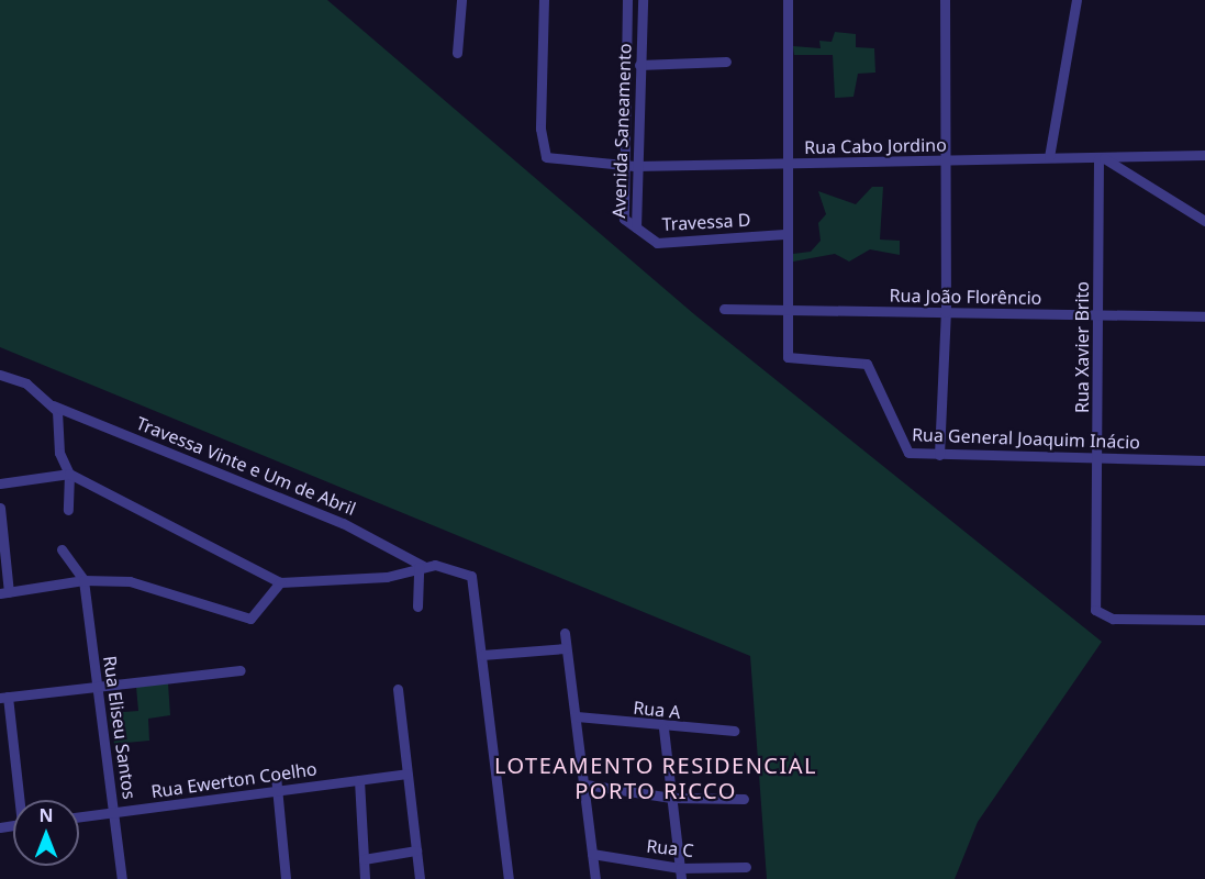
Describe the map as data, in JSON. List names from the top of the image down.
{
  "streets": {
    "street": [
      "Avenida Saneamento",
      "Rua Cabo Jordino",
      "Travessa D",
      "Rua João Florêncio",
      "Rua Xavier Brito",
      "Rua General Joaquim Inácio",
      "Travessa Vinte e Um de Abril",
      "Rua A",
      "Rua Eliseu Santos",
      "Rua Ewerton Coelho",
      "Rua C"
    ]
  },
  "crossings": [
    ["Avenida Saneamento", "Rua Cabo Jordino"],
    ["Avenida Saneamento", "Travessa D"],
    ["Rua Cabo Jordino", "Rua Xavier Brito"],
    ["Rua João Florêncio", "Rua Xavier Brito"],
    ["Rua João Florêncio", "Rua General Joaquim Inácio"],
    ["Rua Xavier Brito", "Rua General Joaquim Inácio"],
    ["Rua Eliseu Santos", "Rua Ewerton Coelho"]
  ],
  "districts": ["LOTEAMENTO RESIDENCIAL PORTO RICCO"],
  "north": "top"
}
